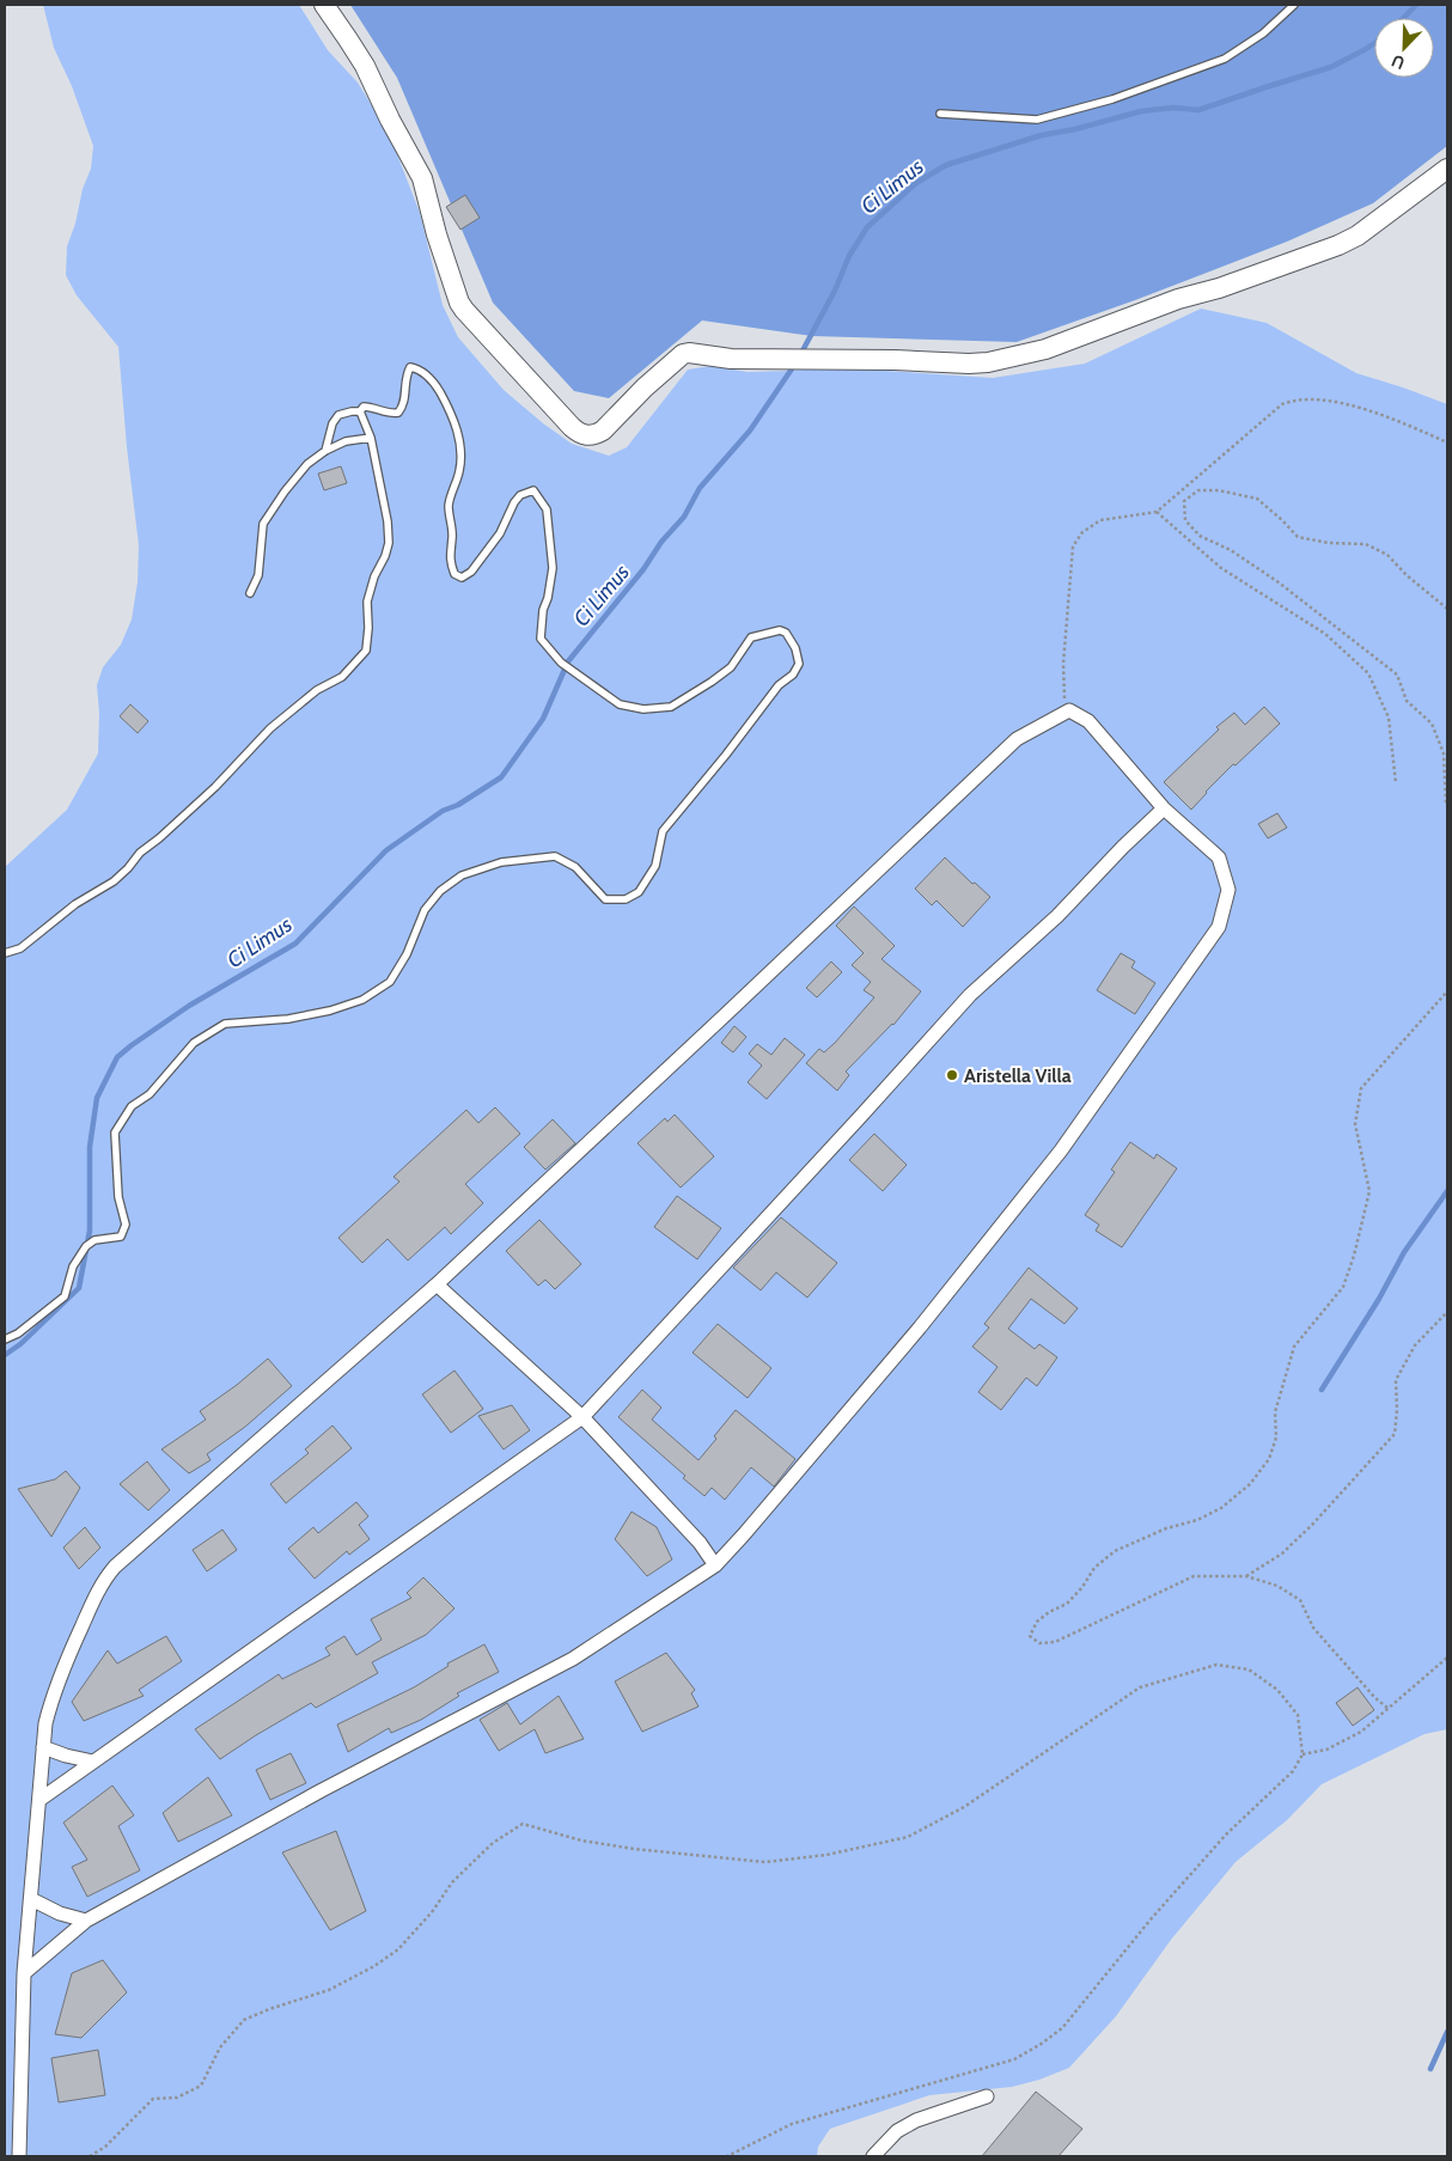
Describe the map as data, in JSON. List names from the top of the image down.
{
  "water": ["Ci Limus"],
  "places": ["Aristella Villa"],
  "north": "bottom left"
}
